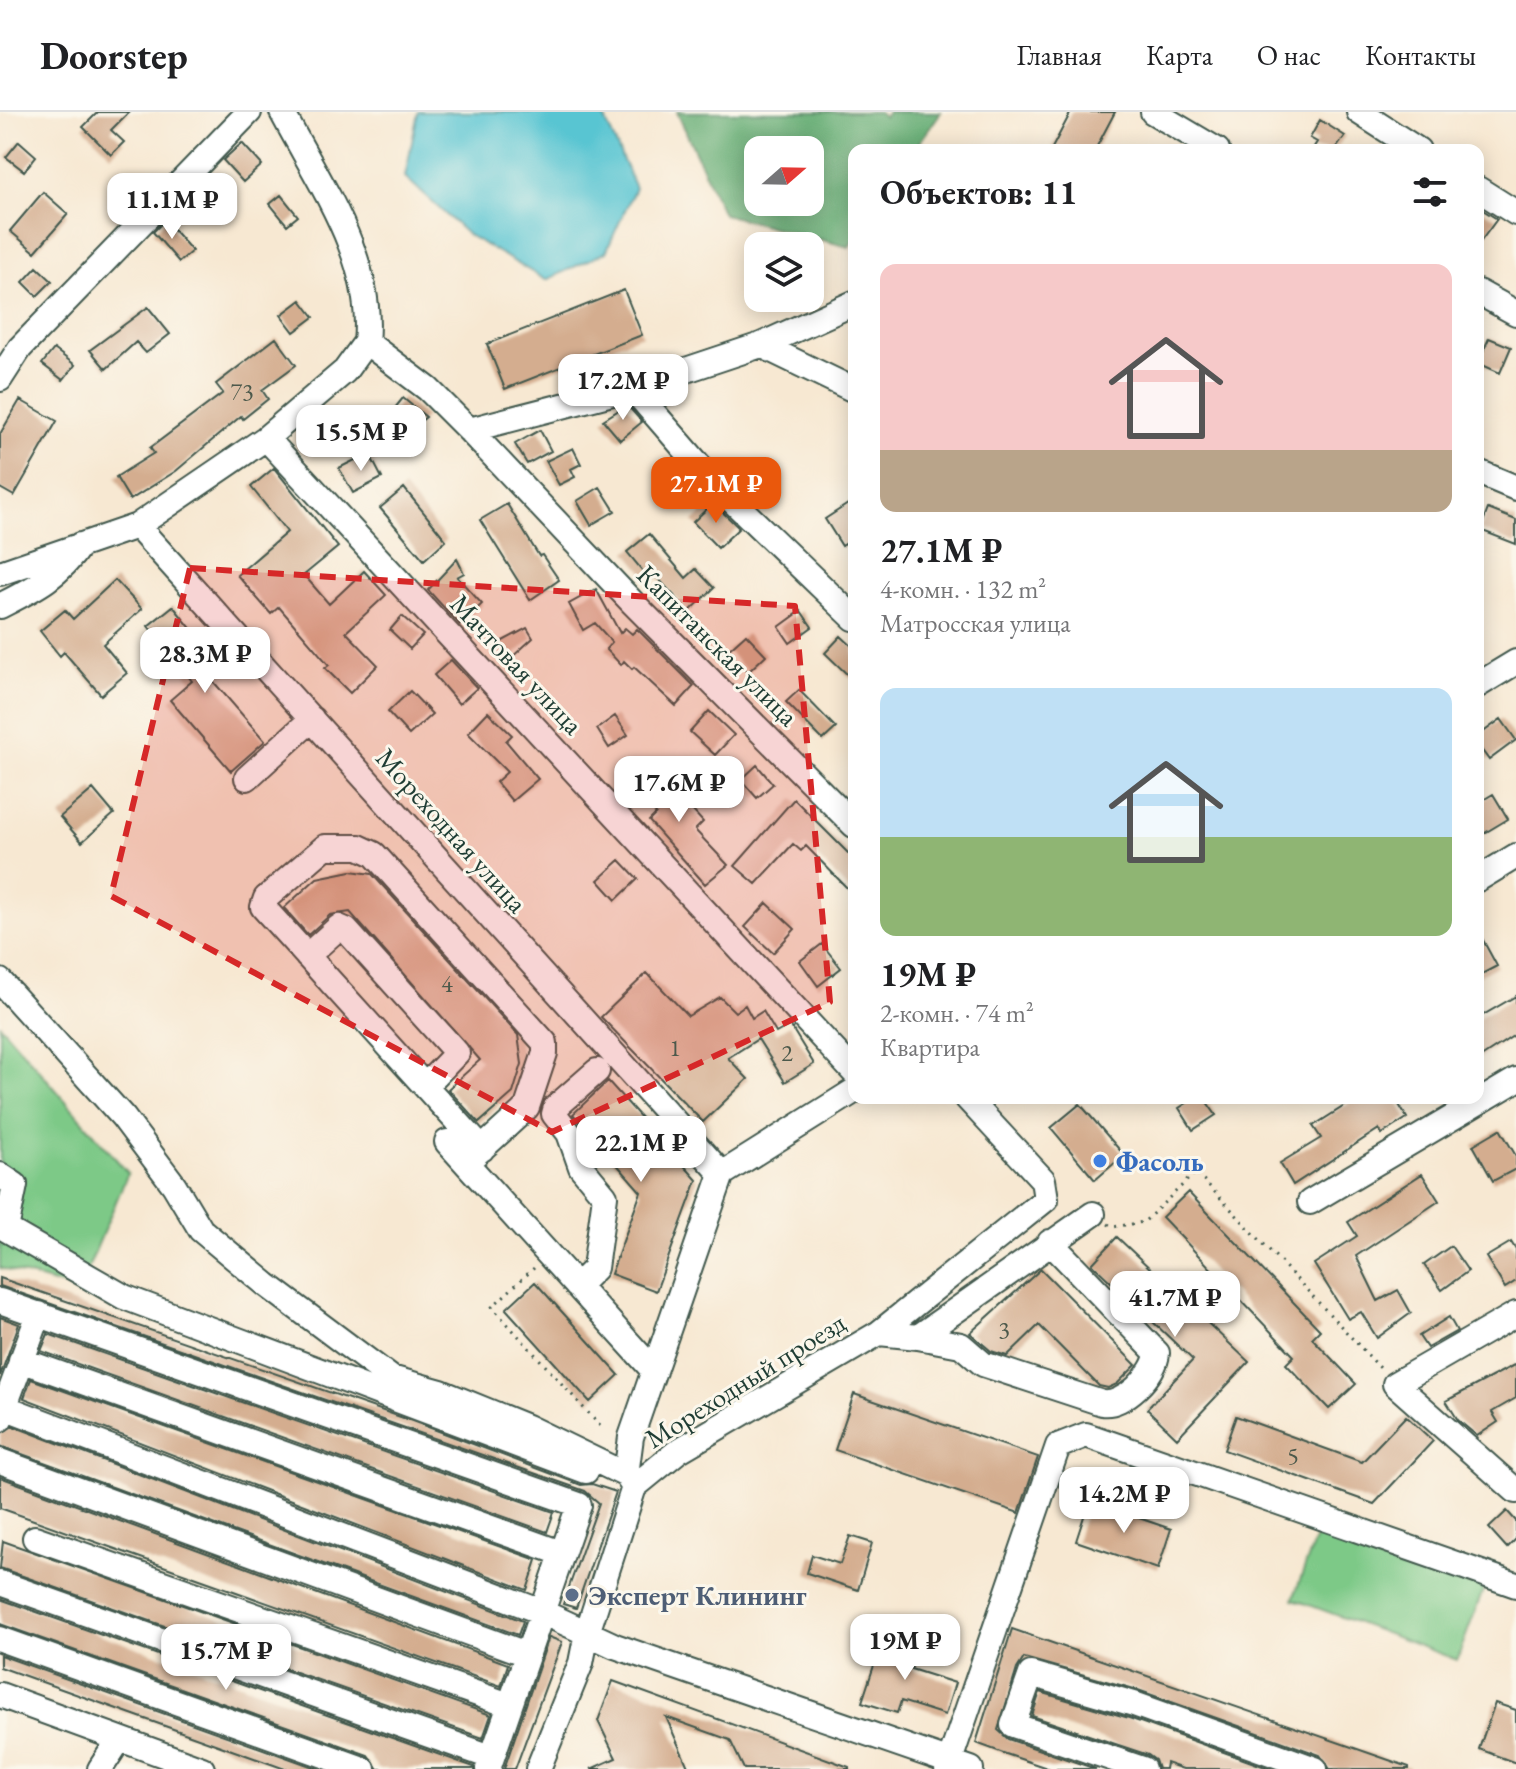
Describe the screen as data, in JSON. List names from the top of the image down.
{
  "streets": {
    "street": [
      "Капитанская улица",
      "Мачтовая улица",
      "Мореходная улица",
      "Мореходный проезд"
    ]
  },
  "places": ["Фасоль", "Эксперт Клининг"],
  "house_numbers": [
    "73",
    "4",
    "1",
    "2",
    "3",
    "5"
  ],
  "north": "right",
  "page": {
    "header": "Doorstep",
    "nav": [
      "Главная",
      "Карта",
      "О нас",
      "Контакты"
    ],
    "heading": "Объектов: 11",
    "price": [
      "11.1M ₽",
      "17.2M ₽",
      "15.5M ₽",
      "27.1M ₽",
      "28.3M ₽",
      "17.6M ₽",
      "22.1M ₽",
      "41.7M ₽",
      "14.2M ₽",
      "19M ₽",
      "15.7M ₽"
    ],
    "list": [
      {
        "name": "27.1M ₽",
        "note": "4-комн. · 132 m² · Матросская улица"
      },
      {
        "name": "19M ₽",
        "note": "2-комн. · 74 m² · Квартира"
      }
    ]
  }
}
